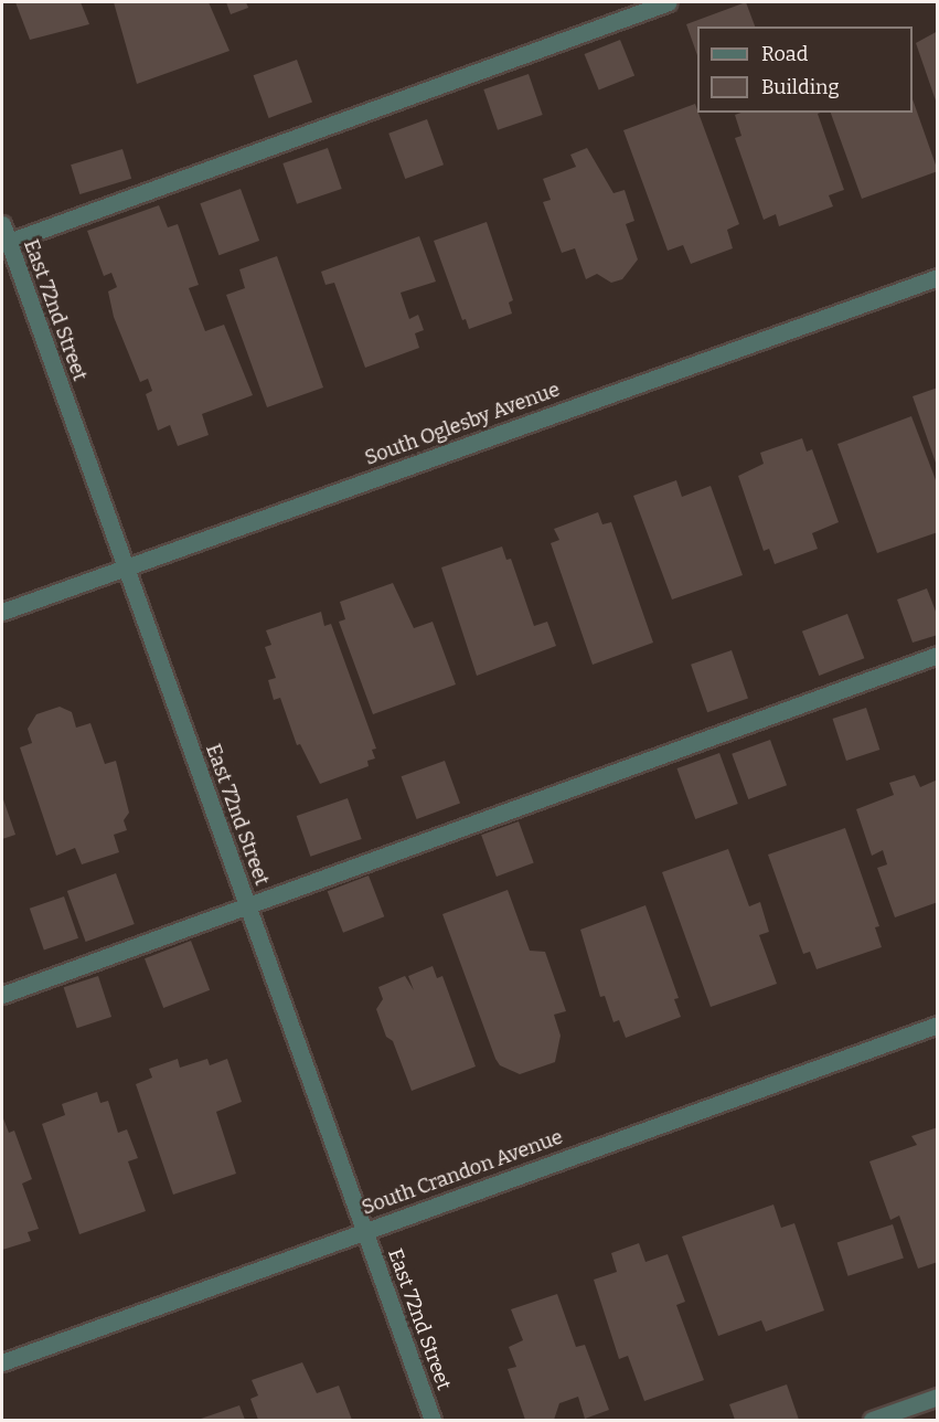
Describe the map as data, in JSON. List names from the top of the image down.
{
  "streets": {
    "street": ["East 72nd Street", "South Oglesby Avenue", "South Crandon Avenue"]
  },
  "crossings": [
    ["East 72nd Street", "South Oglesby Avenue"],
    ["East 72nd Street", "South Crandon Avenue"]
  ],
  "legend": ["Road", "Building"]
}
